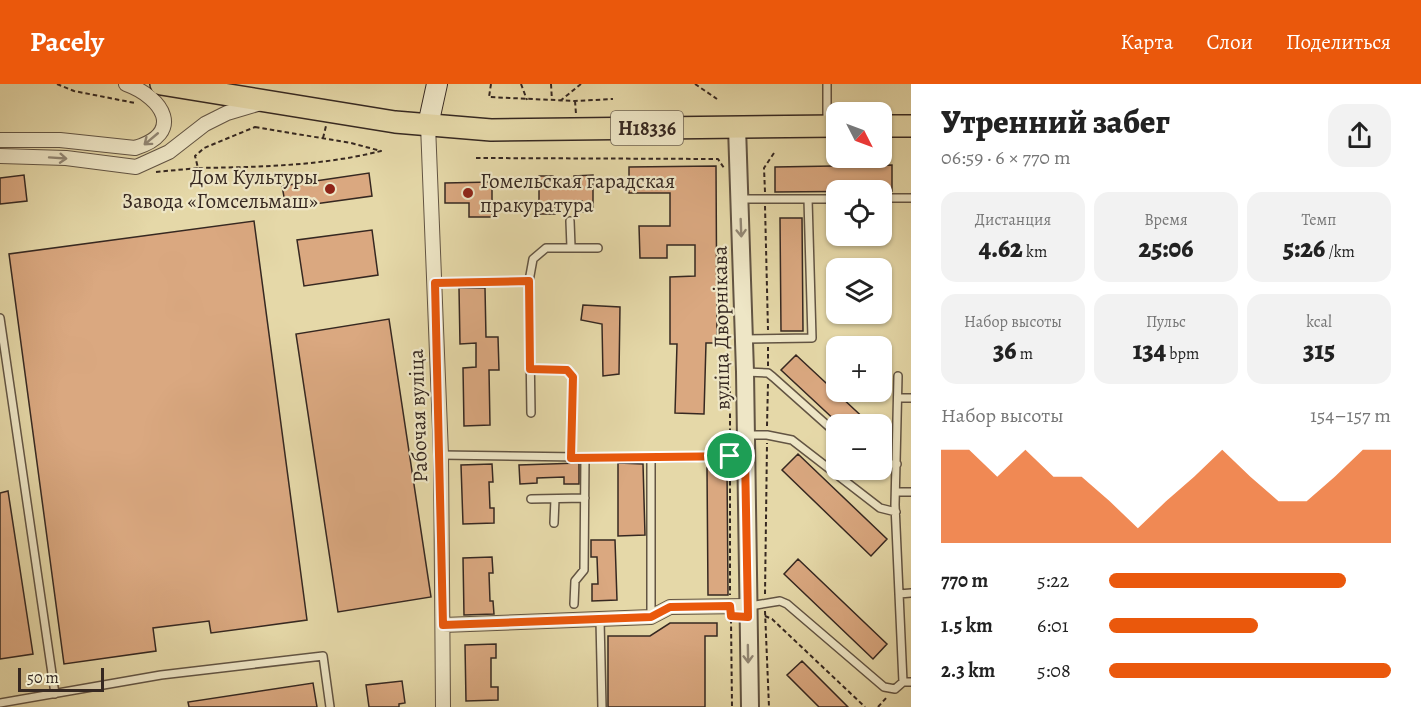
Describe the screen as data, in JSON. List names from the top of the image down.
{
  "streets": {
    "main road": ["Н18336"],
    "street": ["вуліца Дворнікава", "Рабочая вуліца"]
  },
  "crossings": [
    ["Н18336", "вуліца Дворнікава"],
    ["Н18336", "Рабочая вуліца"]
  ],
  "one_way": ["вуліца Дворнікава"],
  "places": ["Дом Культуры Завода «Гомсельмаш»", "Гомельская гарадская пракуратура"],
  "scale_bar": "50 m",
  "north": "bottom right",
  "page": {
    "header": "Pacely",
    "nav": ["Карта", "Слои", "Поделиться"],
    "heading": ["Утренний забег", "06:59 · 6 × 770 m"],
    "map_buttons": ["+", "−"],
    "stats": [
      ["Дистанция", "4.62 km"],
      ["Время", "25:06"],
      ["Темп", "5:26 /km"],
      ["Набор высоты", "36 m"],
      ["Пульс", "134 bpm"],
      ["kcal", "315"]
    ],
    "chart": ["Набор высоты", "154–157 m"],
    "list": [
      {
        "name": "770 m",
        "note": "5:22"
      },
      {
        "name": "1.5 km",
        "note": "6:01"
      },
      {
        "name": "2.3 km",
        "note": "5:08"
      }
    ],
    "scale": "50 m"
  }
}
